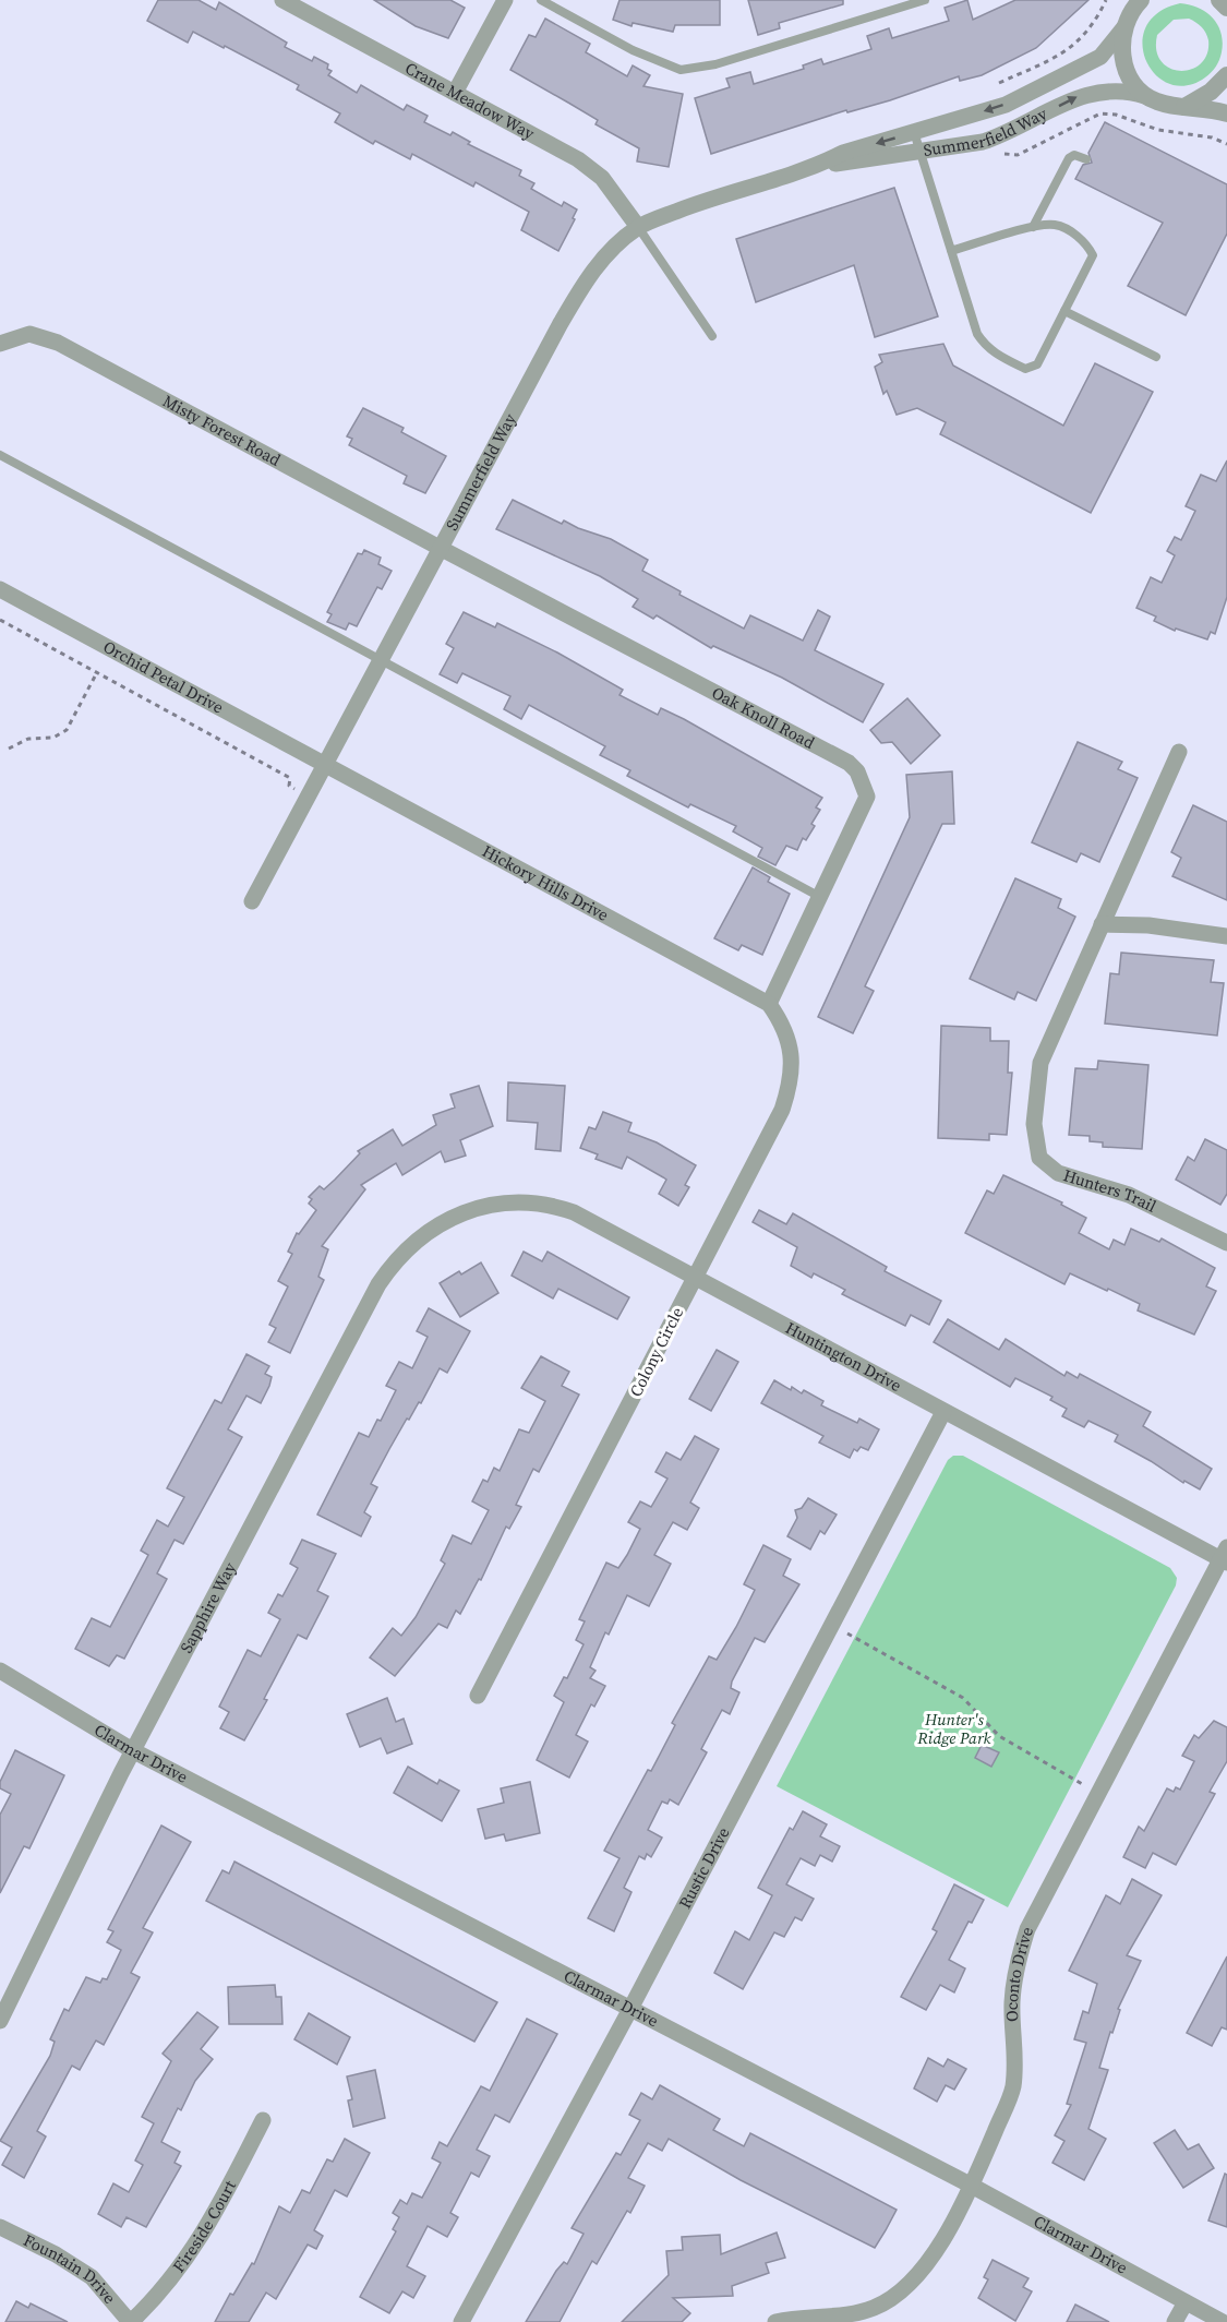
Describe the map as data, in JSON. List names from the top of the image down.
{
  "streets": {
    "street": [
      "Crane Meadow Way",
      "Summerfield Way",
      "Misty Forest Road",
      "Orchid Petal Drive",
      "Oak Knoll Road",
      "Hickory Hills Drive",
      "Hunters Trail",
      "Colony Circle",
      "Huntington Drive",
      "Sapphire Way",
      "Clarmar Drive",
      "Rustic Drive",
      "Oconto Drive",
      "Fireside Court",
      "Fountain Drive"
    ]
  },
  "crossings": [
    ["Crane Meadow Way", "Summerfield Way"],
    ["Summerfield Way", "Misty Forest Road"],
    ["Summerfield Way", "Orchid Petal Drive"],
    ["Summerfield Way", "Oak Knoll Road"],
    ["Summerfield Way", "Hickory Hills Drive"],
    ["Misty Forest Road", "Oak Knoll Road"],
    ["Orchid Petal Drive", "Hickory Hills Drive"],
    ["Oak Knoll Road", "Hickory Hills Drive"],
    ["Oak Knoll Road", "Colony Circle"],
    ["Hickory Hills Drive", "Colony Circle"],
    ["Colony Circle", "Huntington Drive"],
    ["Huntington Drive", "Sapphire Way"],
    ["Huntington Drive", "Rustic Drive"],
    ["Huntington Drive", "Oconto Drive"],
    ["Sapphire Way", "Clarmar Drive"],
    ["Clarmar Drive", "Rustic Drive"],
    ["Clarmar Drive", "Oconto Drive"],
    ["Fireside Court", "Fountain Drive"]
  ],
  "parks": ["Hunter's Ridge Park"]
}
